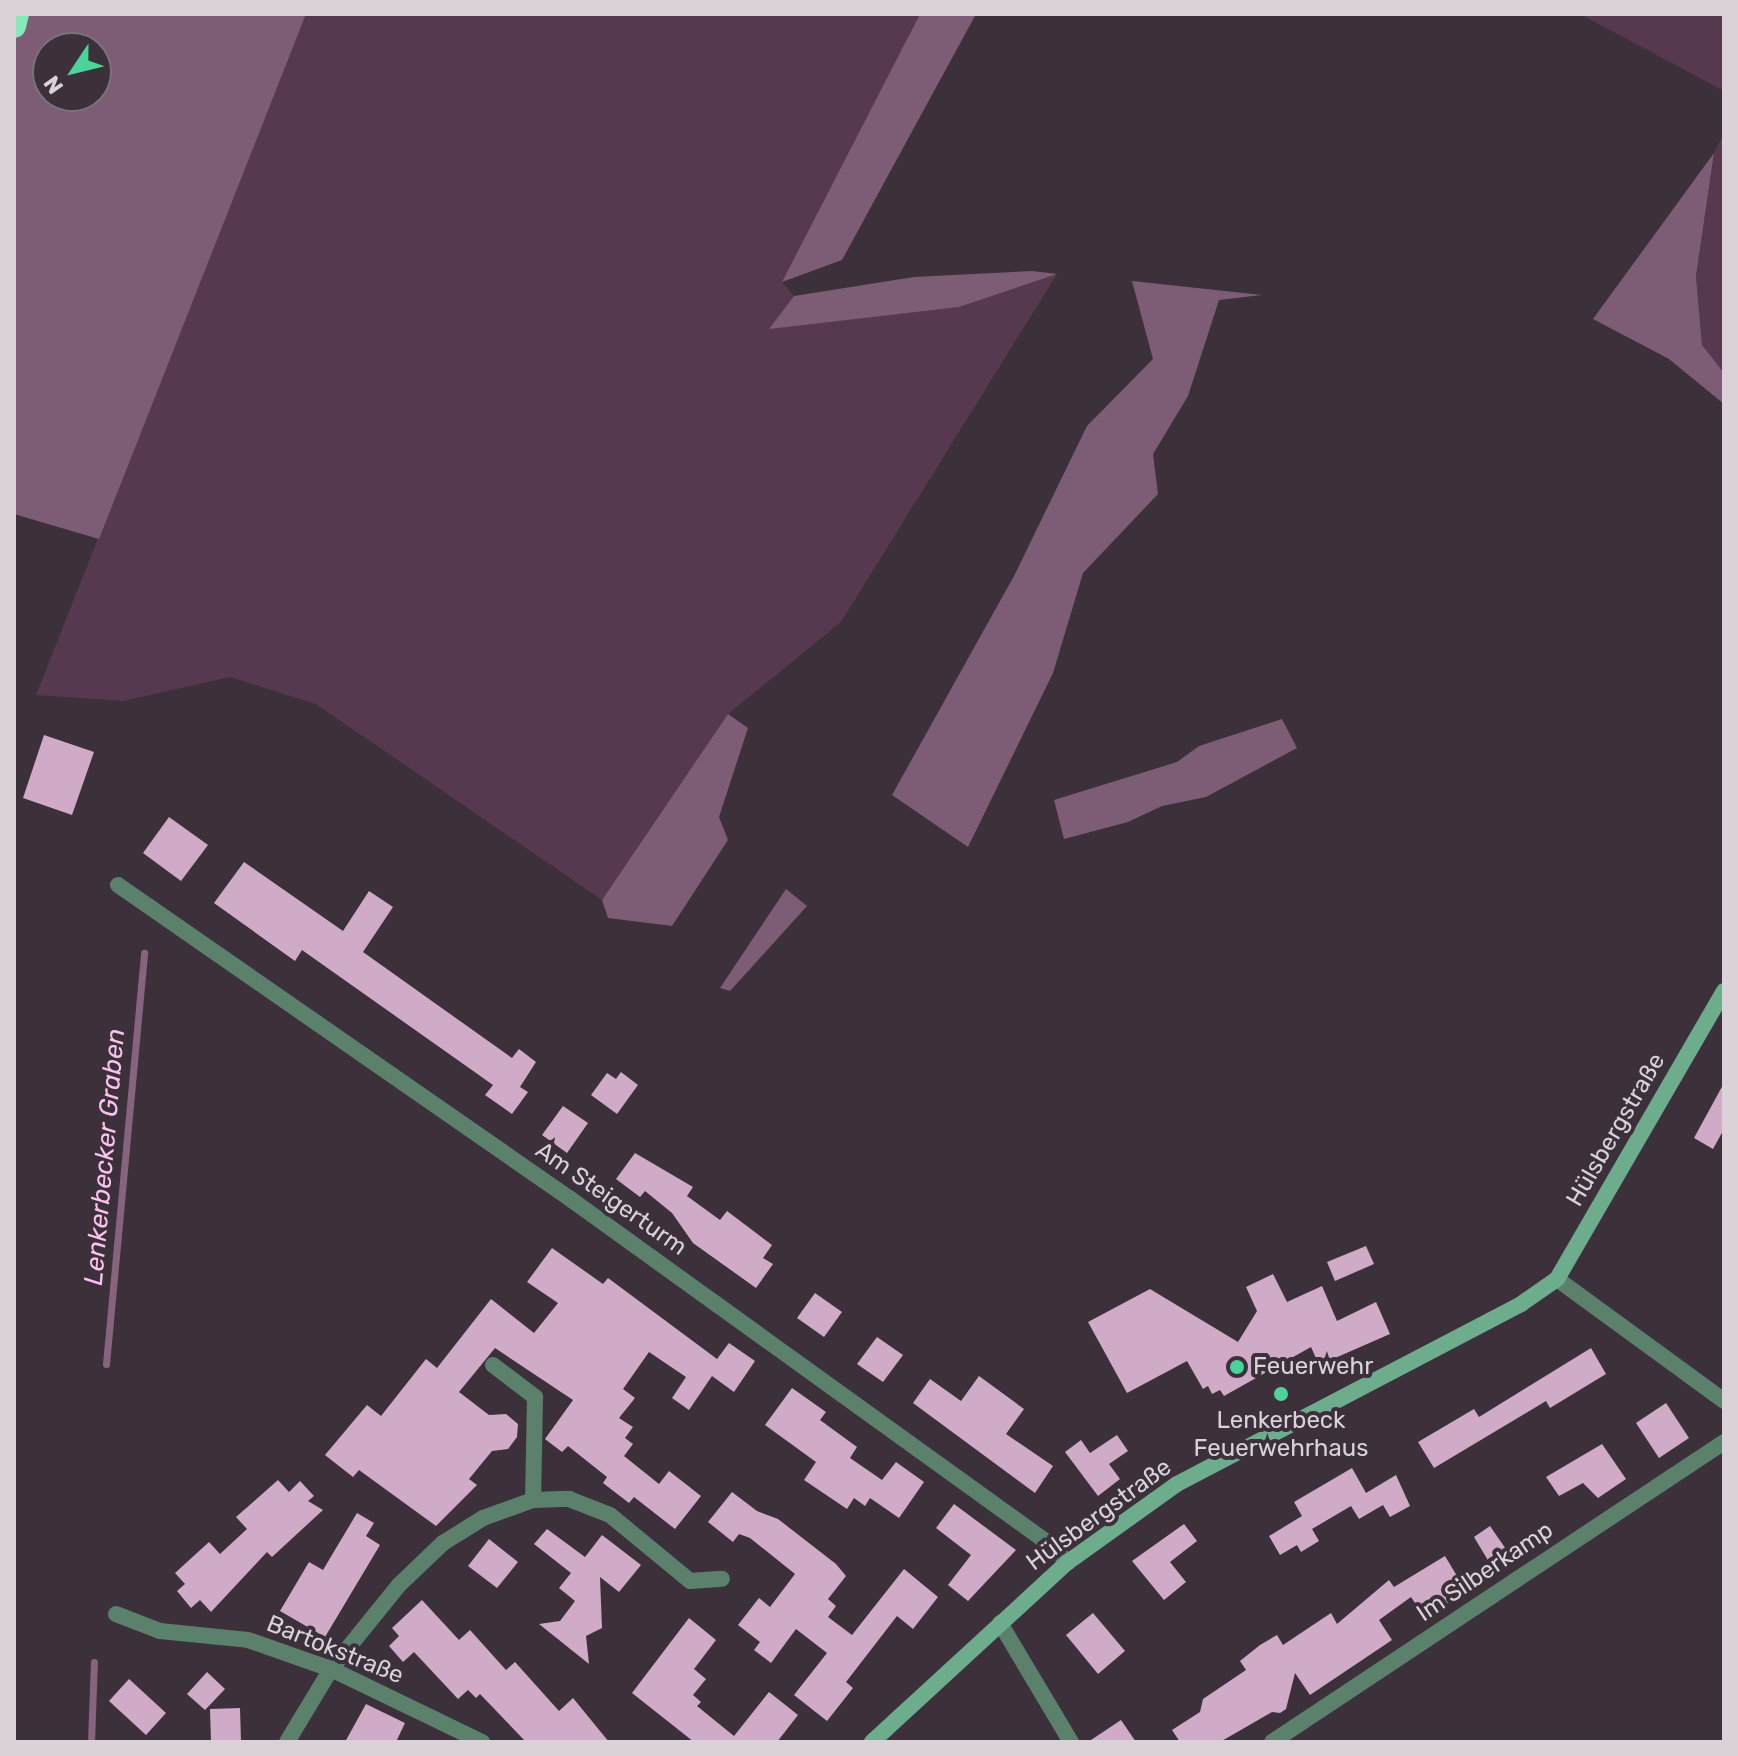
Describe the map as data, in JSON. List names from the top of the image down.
{
  "streets": {
    "street": [
      "Hülsbergstraße",
      "Am Steigerturm",
      "Im Silberkamp",
      "Bartokstraße"
    ]
  },
  "crossings": [
    ["Hülsbergstraße", "Am Steigerturm"]
  ],
  "water": ["Lenkerbecker Graben"],
  "places": ["Feuerwehr", "Lenkerbeck Feuerwehrhaus"],
  "north": "bottom left"
}
